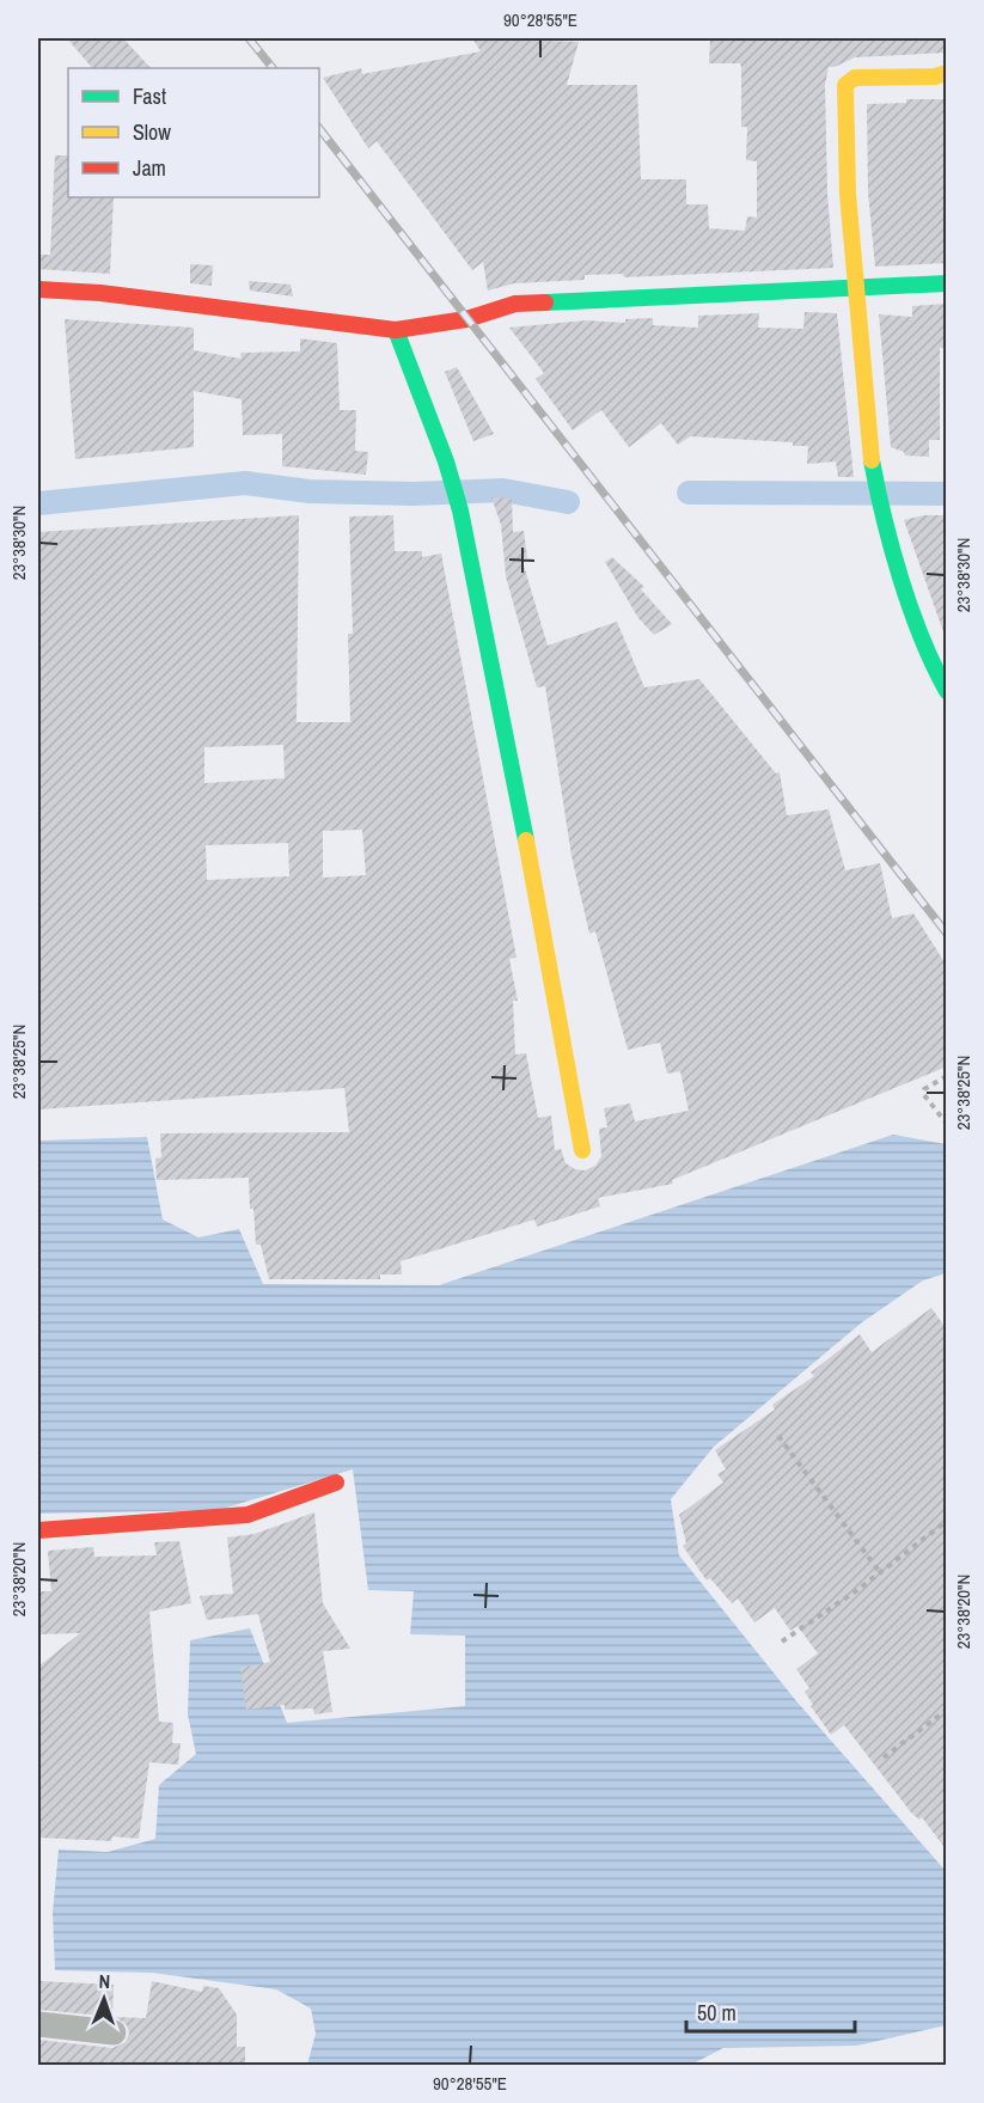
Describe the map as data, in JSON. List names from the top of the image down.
{
  "legend": ["Fast", "Slow", "Jam"],
  "scale_bar": "50 m",
  "north": "top",
  "coordinates": [
    "90°28'55\"E",
    "23°38'30\"N",
    "23°38'25\"N",
    "23°38'20\"N"
  ]
}
